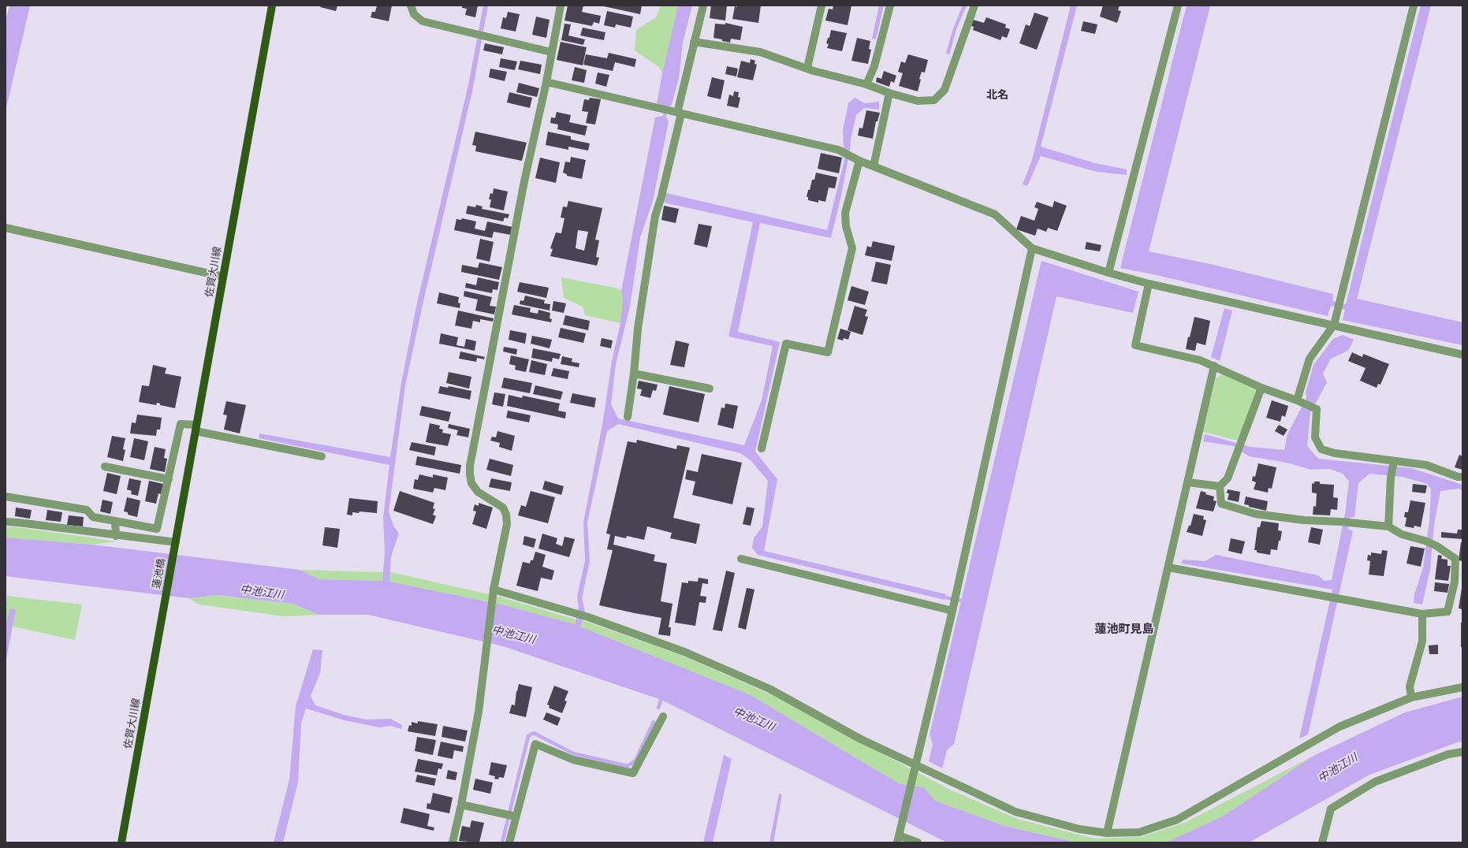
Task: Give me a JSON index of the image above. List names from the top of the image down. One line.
{"streets":{"main road":["佐賀大川線","蓮池橋"]},"crossings":[["佐賀大川線","蓮池橋"]],"districts":["北名","蓮池町見島"],"water":["中池江川"]}
